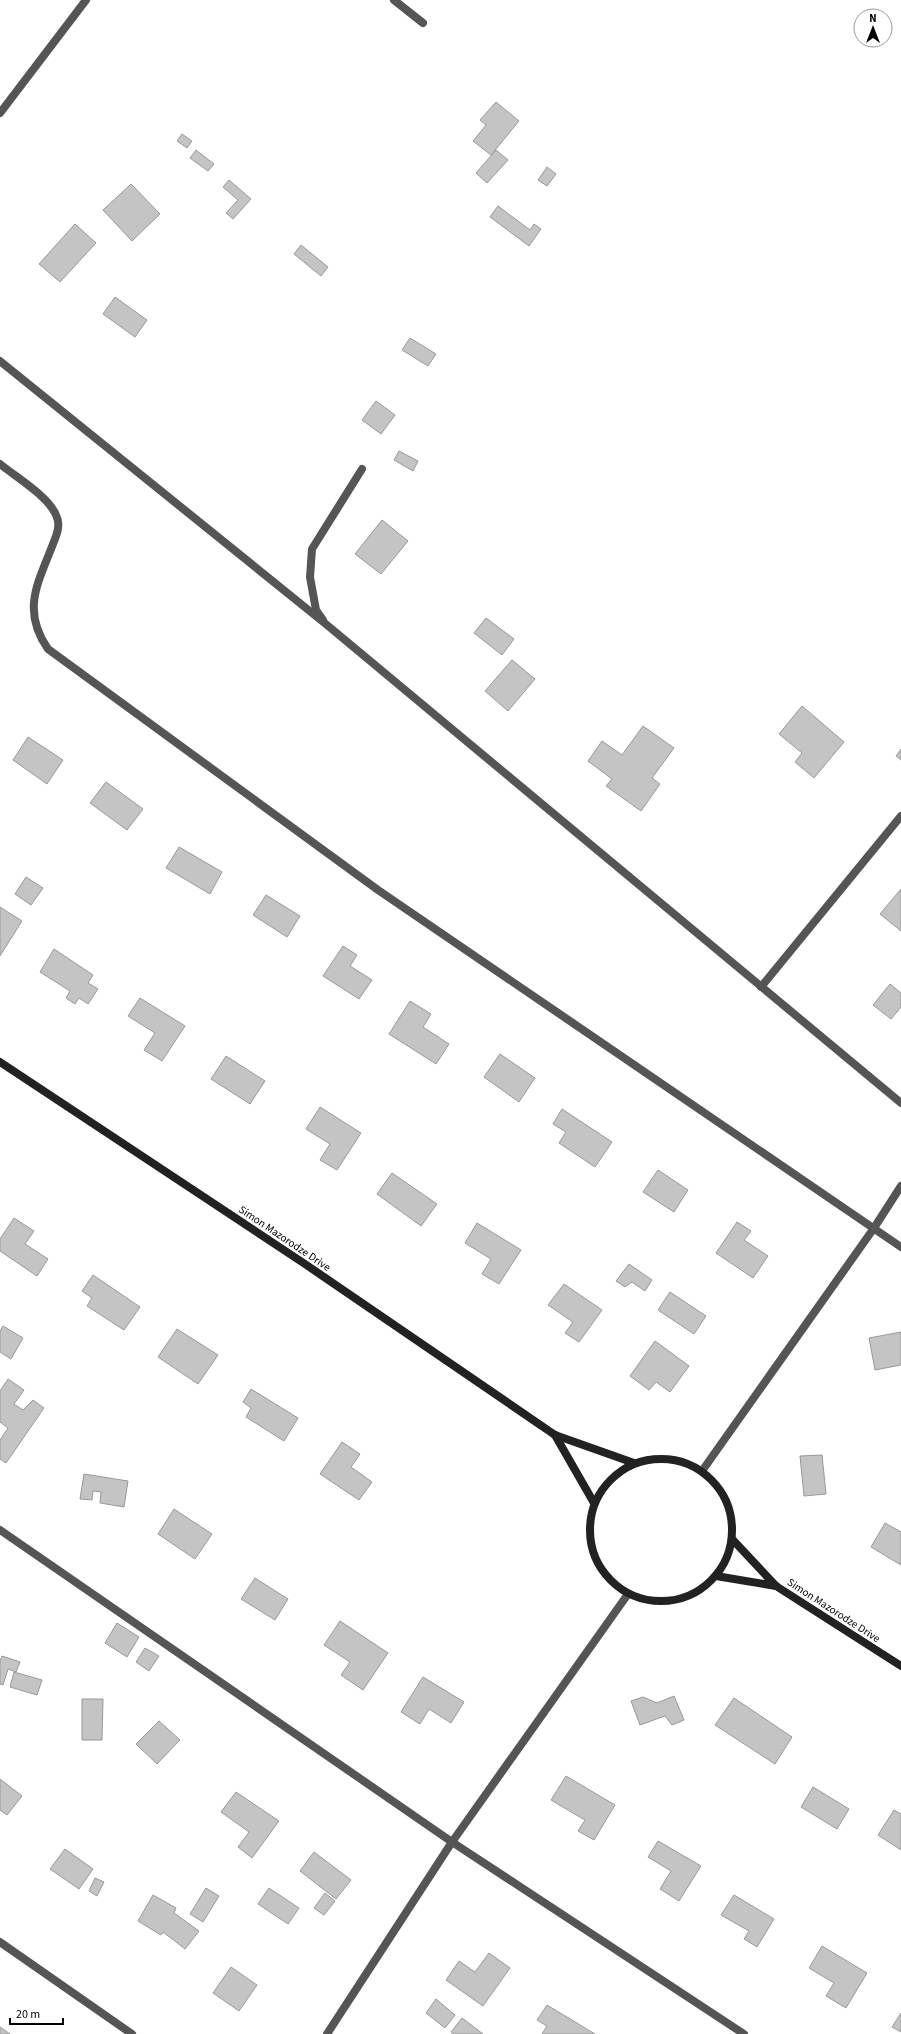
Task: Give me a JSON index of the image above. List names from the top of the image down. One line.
{"streets":{"street":["Simon Mazorodze Drive"]},"scale_bar":"20 m","north":"top"}
